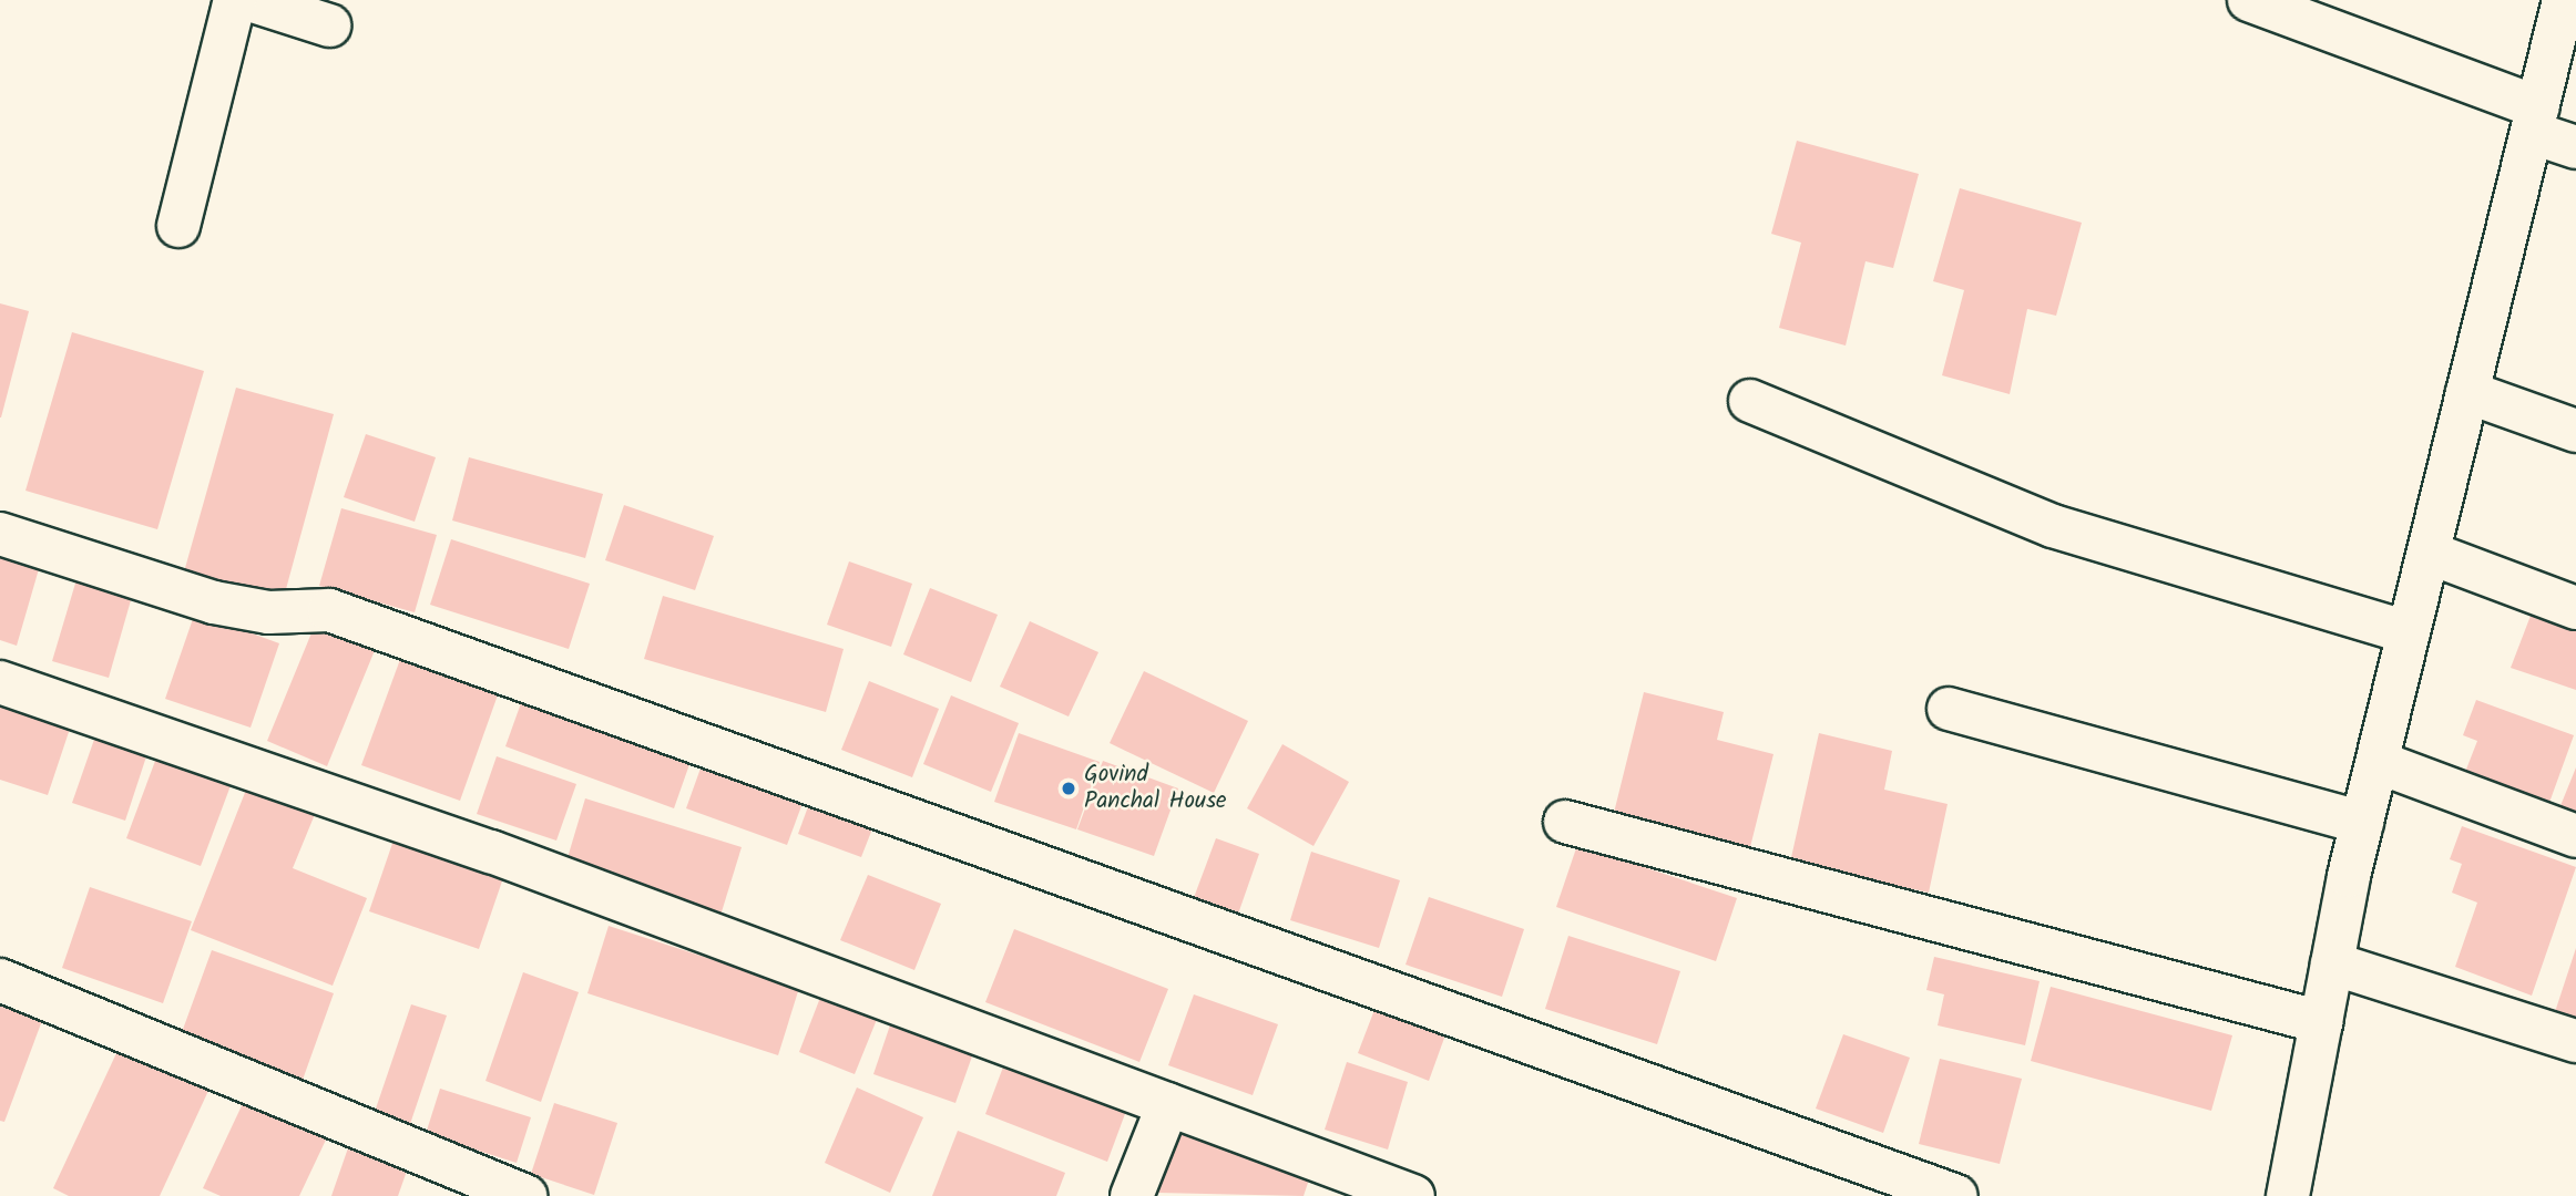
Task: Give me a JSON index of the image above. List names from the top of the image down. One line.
{"places":["Govind Panchal House"]}
